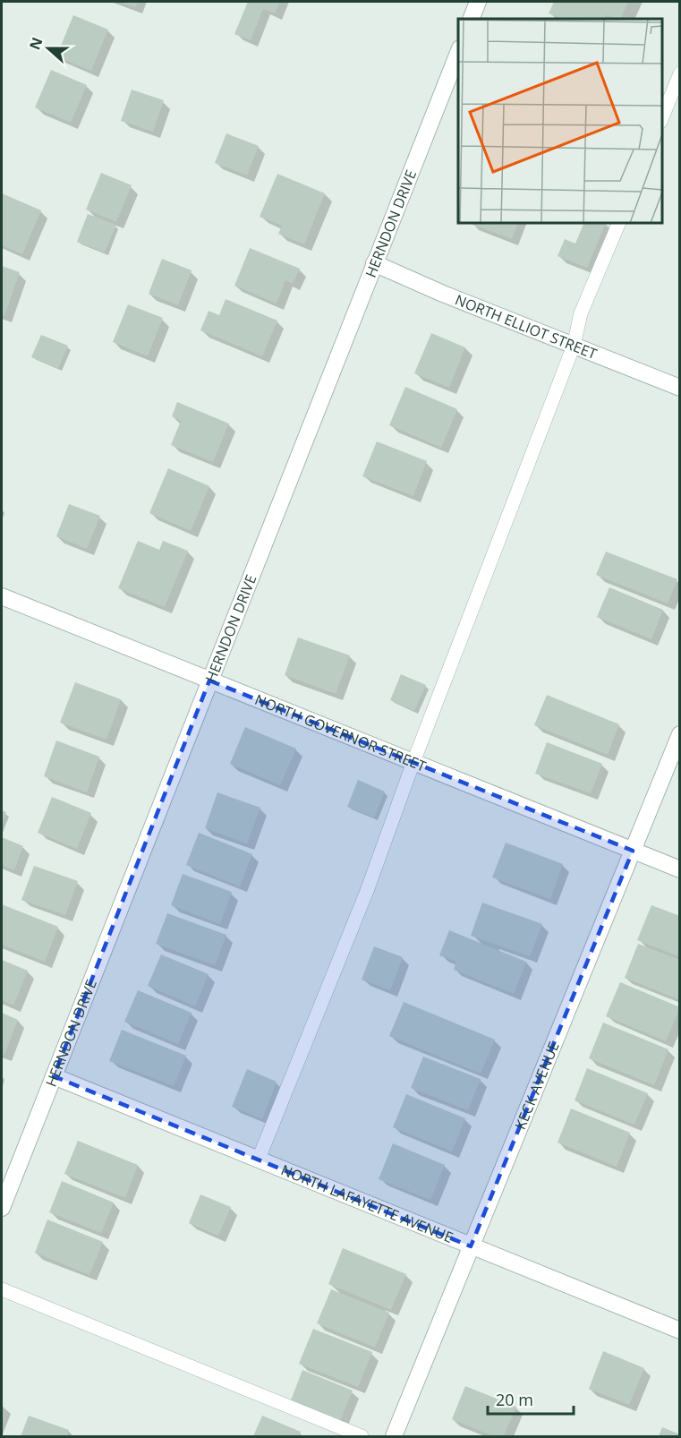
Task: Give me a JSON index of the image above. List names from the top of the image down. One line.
{"streets":{"street":["HERNDON DRIVE","NORTH ELLIOT STREET","NORTH GOVERNOR STREET","KECK AVENUE","NORTH LAFAYETTE AVENUE"]},"crossings":[["HERNDON DRIVE","NORTH ELLIOT STREET"],["HERNDON DRIVE","NORTH GOVERNOR STREET"],["HERNDON DRIVE","NORTH LAFAYETTE AVENUE"],["NORTH GOVERNOR STREET","KECK AVENUE"],["KECK AVENUE","NORTH LAFAYETTE AVENUE"]],"scale_bar":"20 m","north":"left"}
